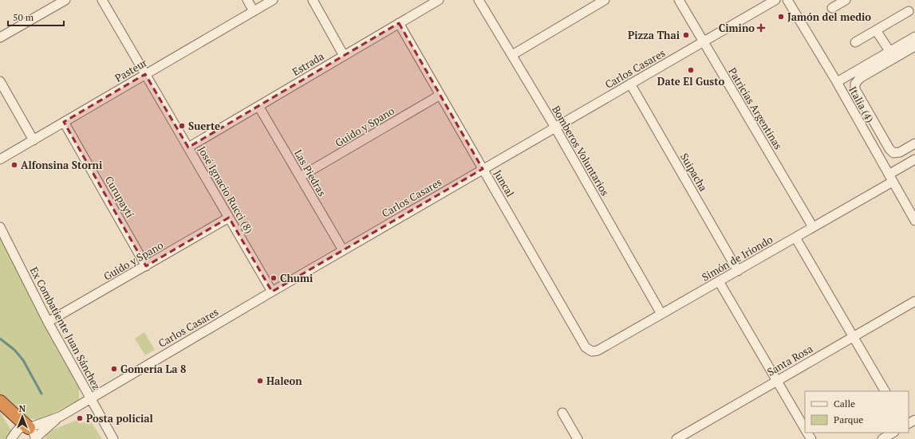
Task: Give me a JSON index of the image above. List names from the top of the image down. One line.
{"streets":{"street":["Estrada","Carlos Casares","Pasteur","Italia (4)","Patricias Argentinas","Guido y Spano","Bomberos Voluntarios","Suipacha","Las Piedras","Juncal","José Ignacio Rucci (8)","Curupaytí","Simón de Iriondo","Ex Combatiente Juan Sánchez","Santa Rosa"]},"crossings":[["Estrada","Las Piedras"],["Estrada","Juncal"],["Estrada","José Ignacio Rucci (8)"],["Carlos Casares","Patricias Argentinas"],["Carlos Casares","Bomberos Voluntarios"],["Carlos Casares","Suipacha"],["Carlos Casares","Las Piedras"],["Carlos Casares","Juncal"],["Carlos Casares","José Ignacio Rucci (8)"],["Carlos Casares","Ex Combatiente Juan Sánchez"],["Pasteur","José Ignacio Rucci (8)"],["Pasteur","Curupaytí"],["Italia (4)","Simón de Iriondo"],["Patricias Argentinas","Simón de Iriondo"],["Guido y Spano","Las Piedras"],["Guido y Spano","Juncal"],["Guido y Spano","José Ignacio Rucci (8)"],["Guido y Spano","Curupaytí"],["Guido y Spano","Ex Combatiente Juan Sánchez"],["Bomberos Voluntarios","Simón de Iriondo"],["Suipacha","Simón de Iriondo"],["Juncal","Simón de Iriondo"]],"places":{"other":["Jamón del medio","Pizza Thai","Date El Gusto","Suerte","Alfonsina Storni","Chumi","Gomería La 8","Haleon","Posta policial"],"health":["Cimino"]},"legend":["Calle","Parque"],"scale_bar":"50 m","north":"top"}
